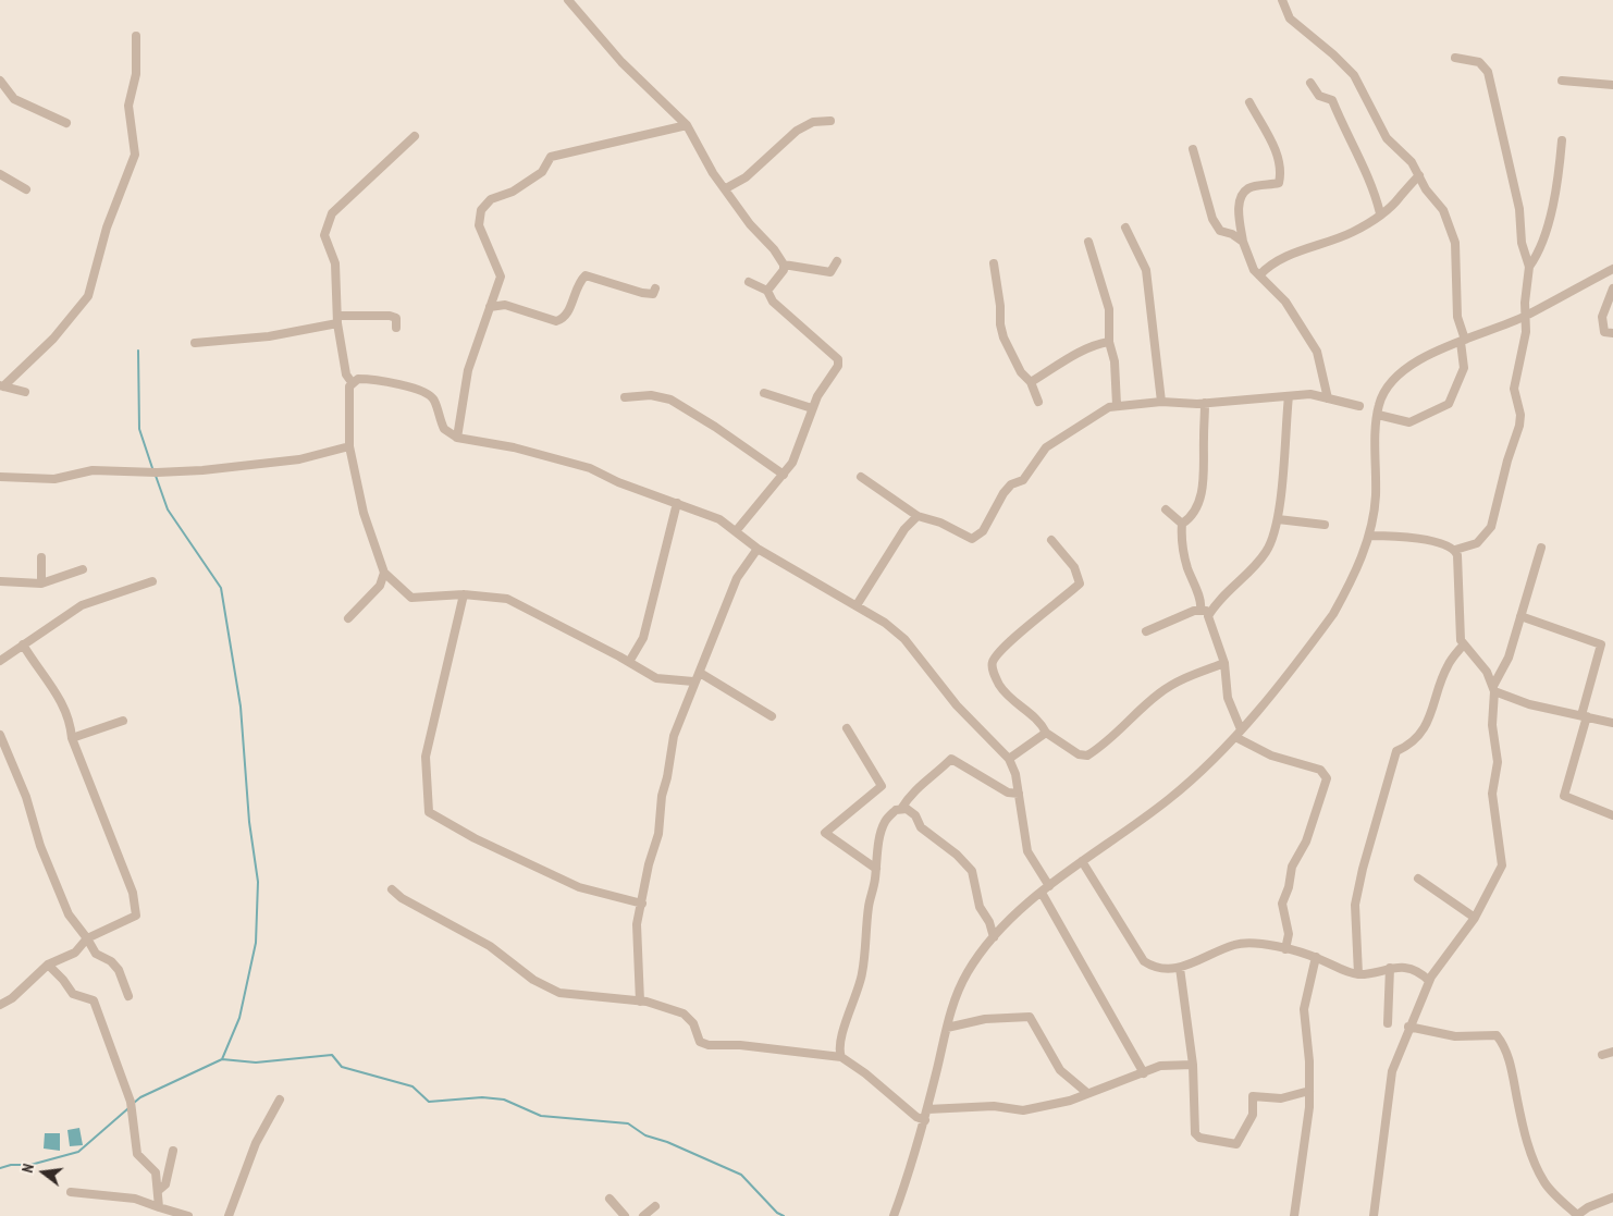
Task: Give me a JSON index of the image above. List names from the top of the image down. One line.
{"north":"left"}
